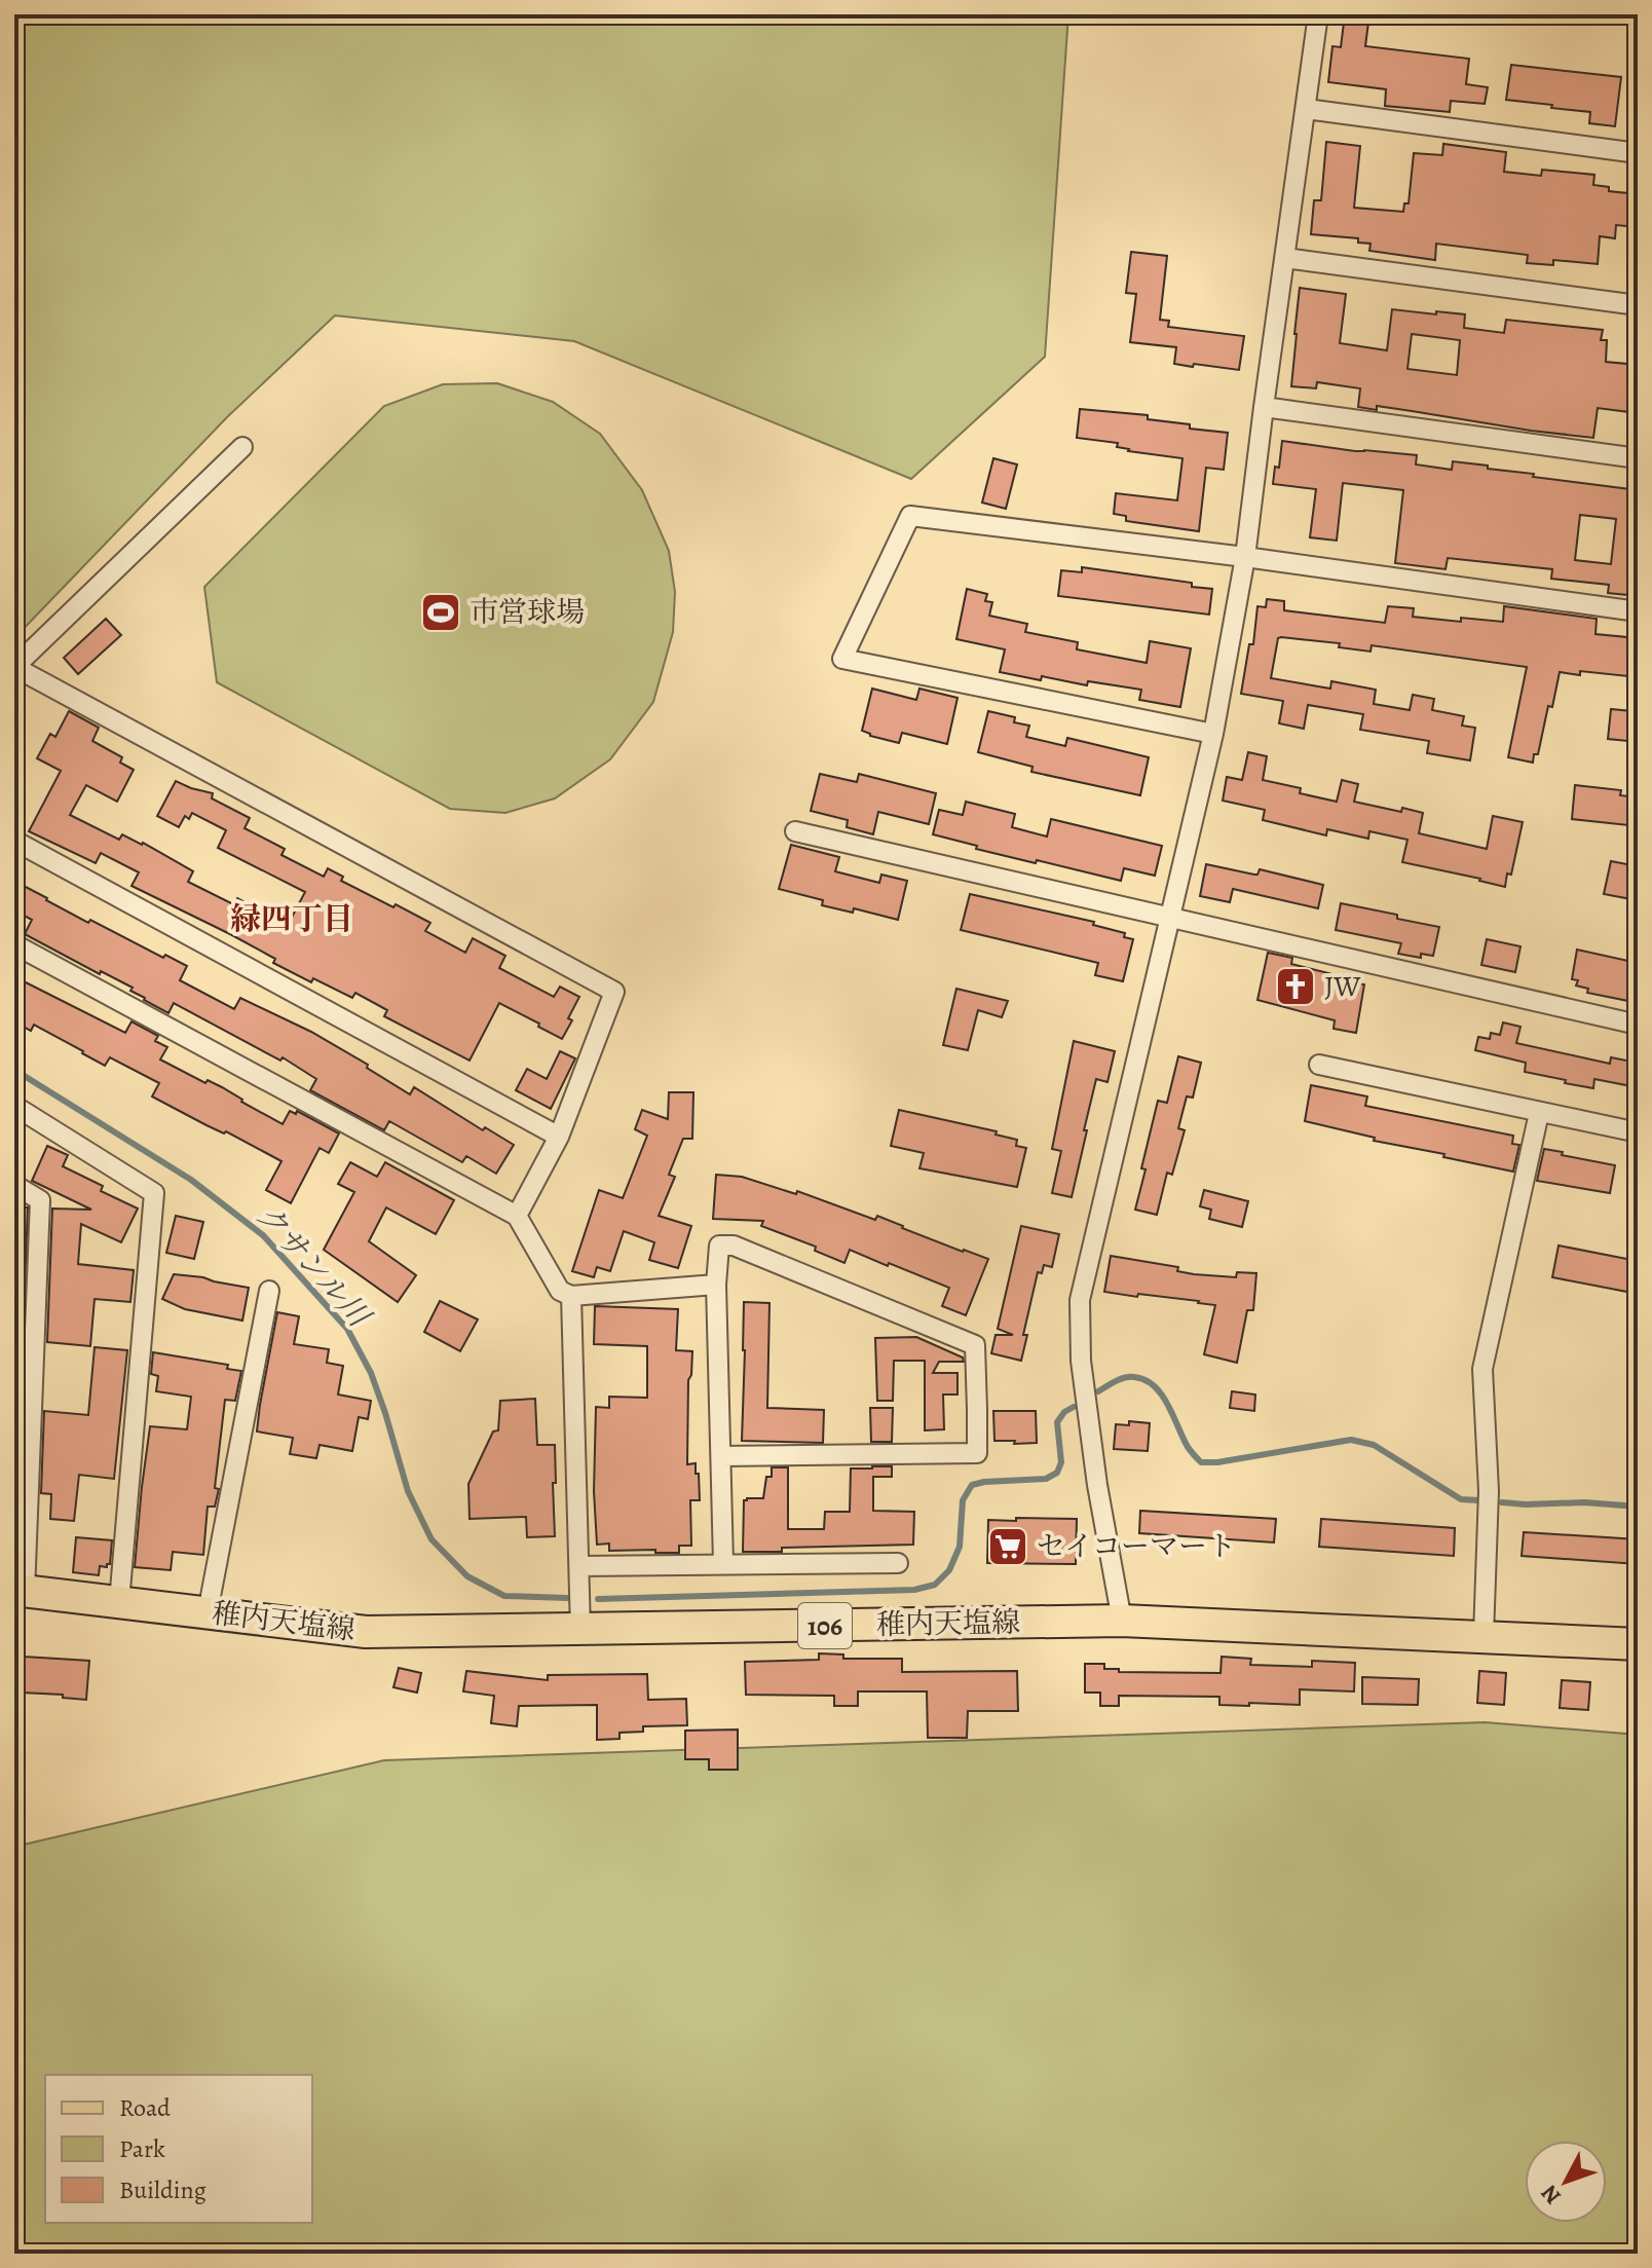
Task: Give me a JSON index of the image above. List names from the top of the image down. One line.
{"streets":{"main road":["稚内天塩線","106"]},"districts":["緑四丁目"],"water":["クサンル川"],"places":{"sports":["市営球場"],"church":["JW"],"supermarket":["セイコーマート"]},"legend":["Road","Park","Building"],"north":"bottom left"}
